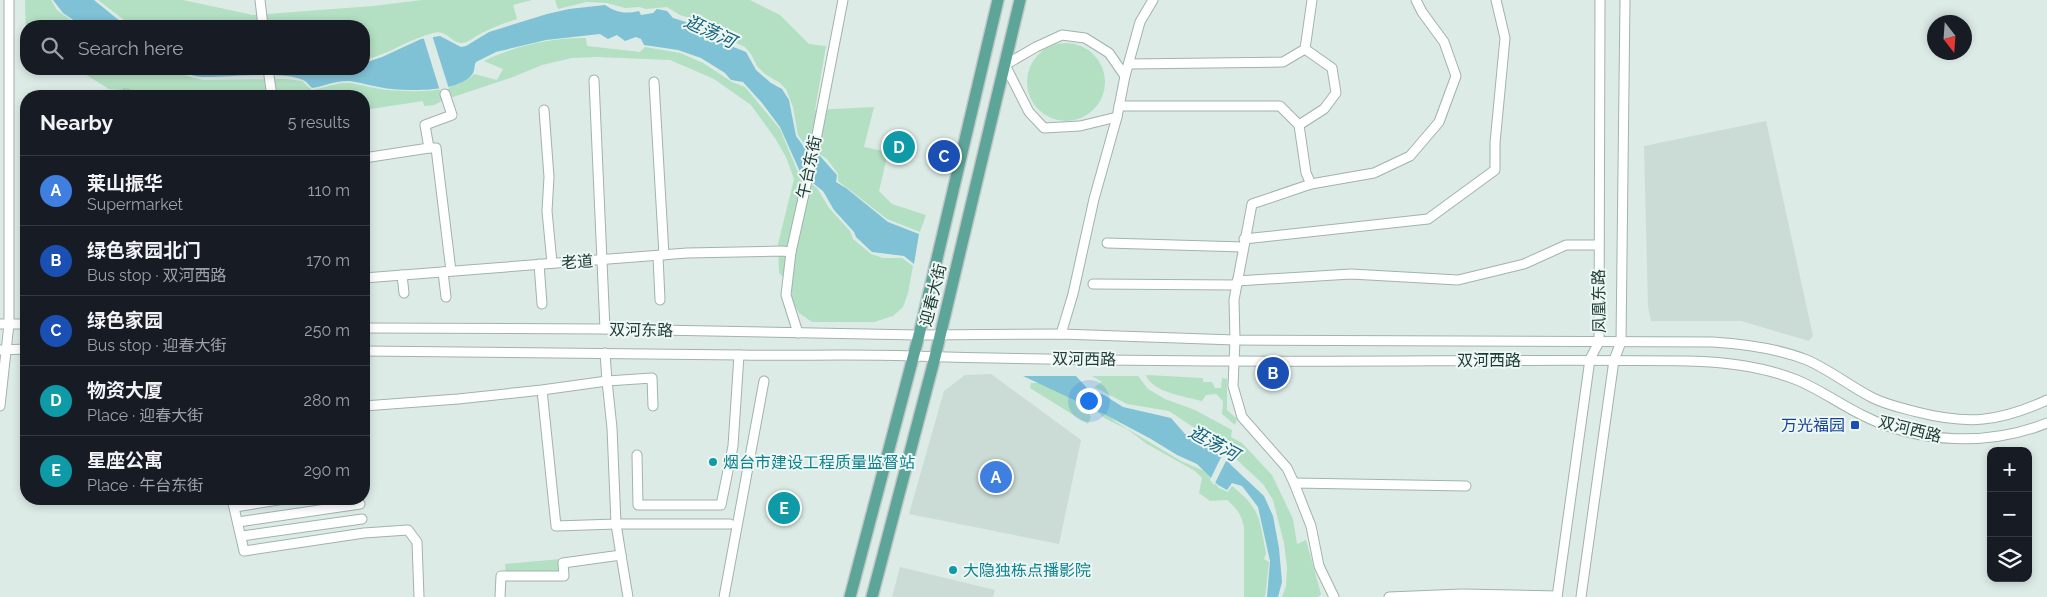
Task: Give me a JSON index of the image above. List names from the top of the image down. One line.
{"streets":{"main road":["迎春大街"],"street":["午台东街","老道","凤凰东路","双河东路","双河西路"]},"crossings":[["午台东街","老道"],["午台东街","双河东路"],["迎春大街","双河东路"],["迎春大街","双河西路"],["凤凰东路","双河西路"],["双河东路","双河西路"]],"water":["逛荡河"],"places":{"transit":["万光福园"],"other":["烟台市建设工程质量监督站","大隐独栋点播影院"]},"north":"bottom","page":{"search":"Search here","heading":["Nearby","5 results"],"pins":["D","C","B","A","E"],"list":[{"mark":"A","name":"莱山振华","note":"Supermarket","value":"110 m"},{"mark":"B","name":"绿色家园北门","note":"Bus stop · 双河西路","value":"170 m"},{"mark":"C","name":"绿色家园","note":"Bus stop · 迎春大街","value":"250 m"},{"mark":"D","name":"物资大厦","note":"Place · 迎春大街","value":"280 m"},{"mark":"E","name":"星座公寓","note":"Place · 午台东街","value":"290 m"}],"map_buttons":["+","−"]}}
